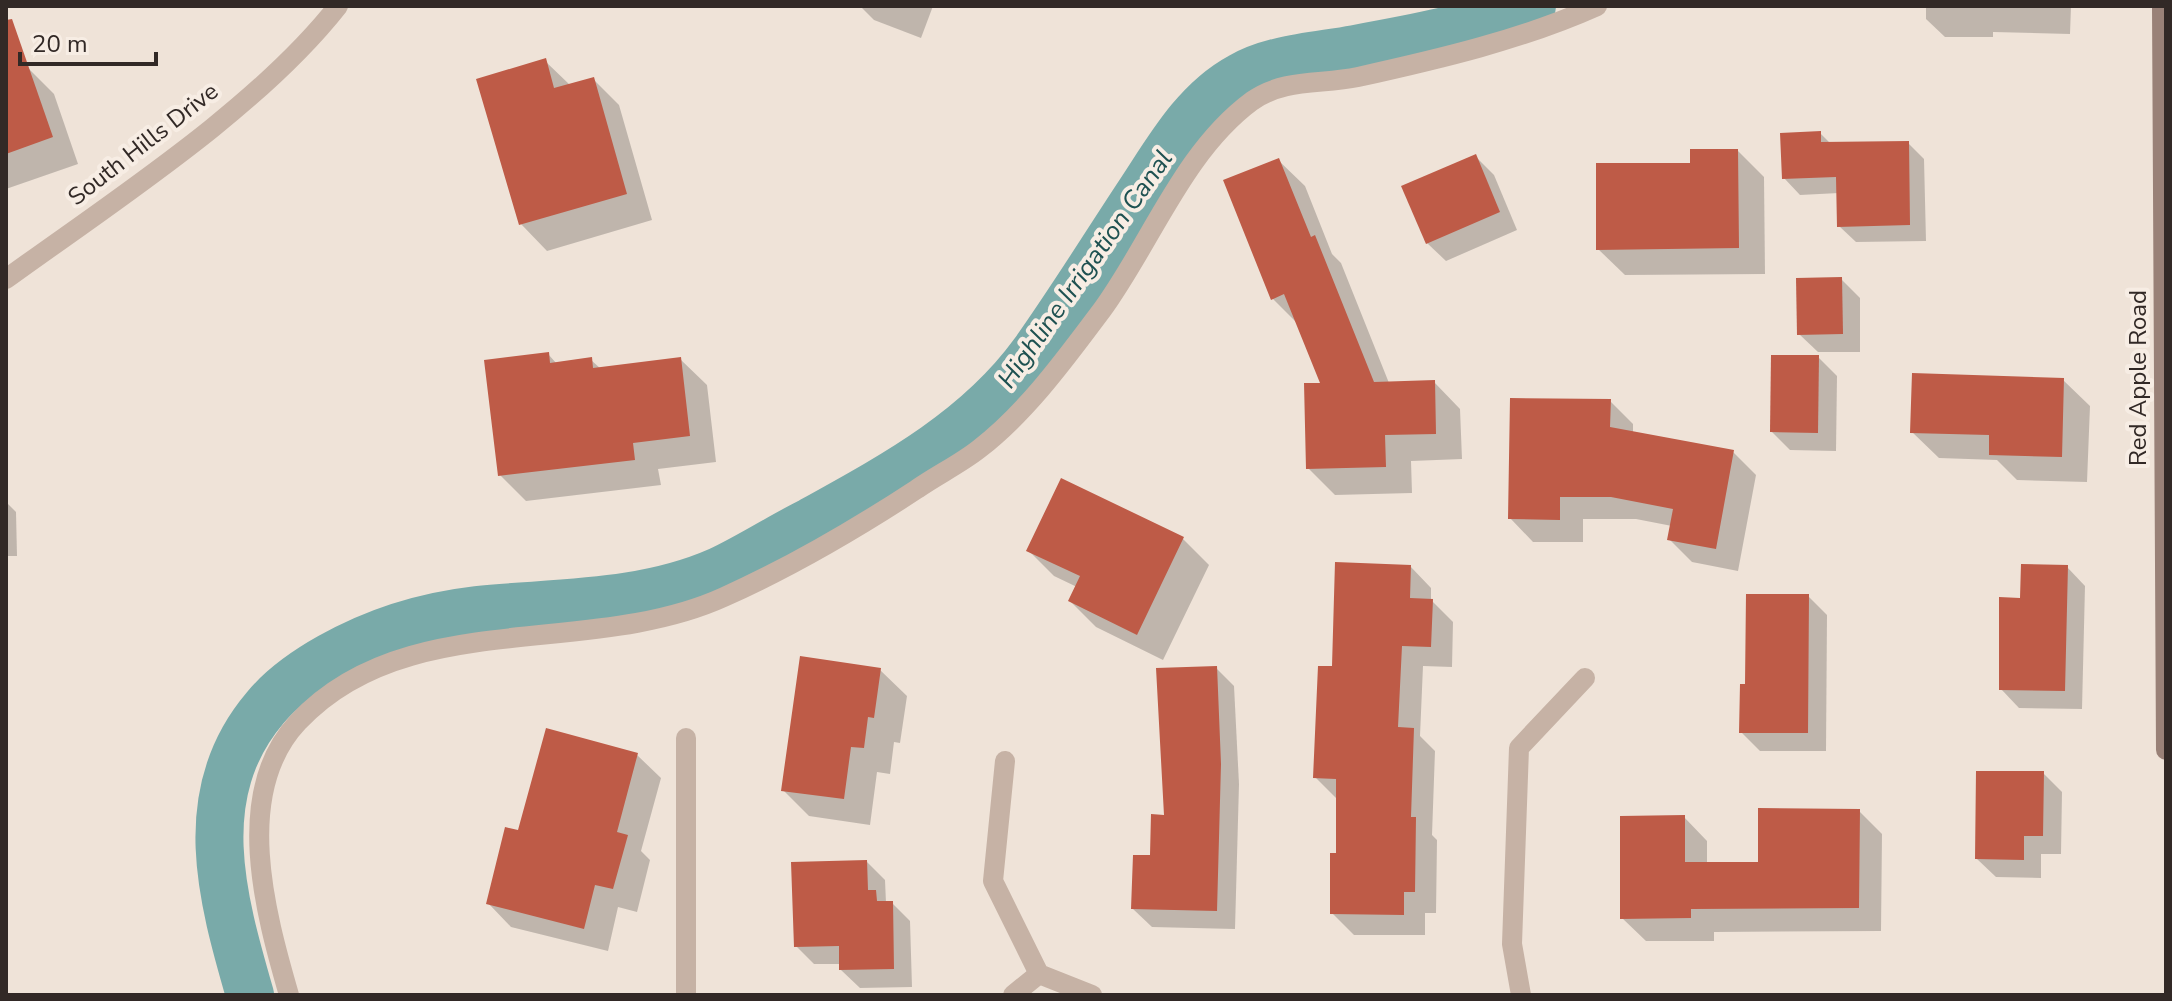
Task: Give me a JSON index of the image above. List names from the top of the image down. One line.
{"streets":{"street":["South Hills Drive","Red Apple Road"]},"water":["Highline Irrigation Canal"],"scale_bar":"20 m"}
